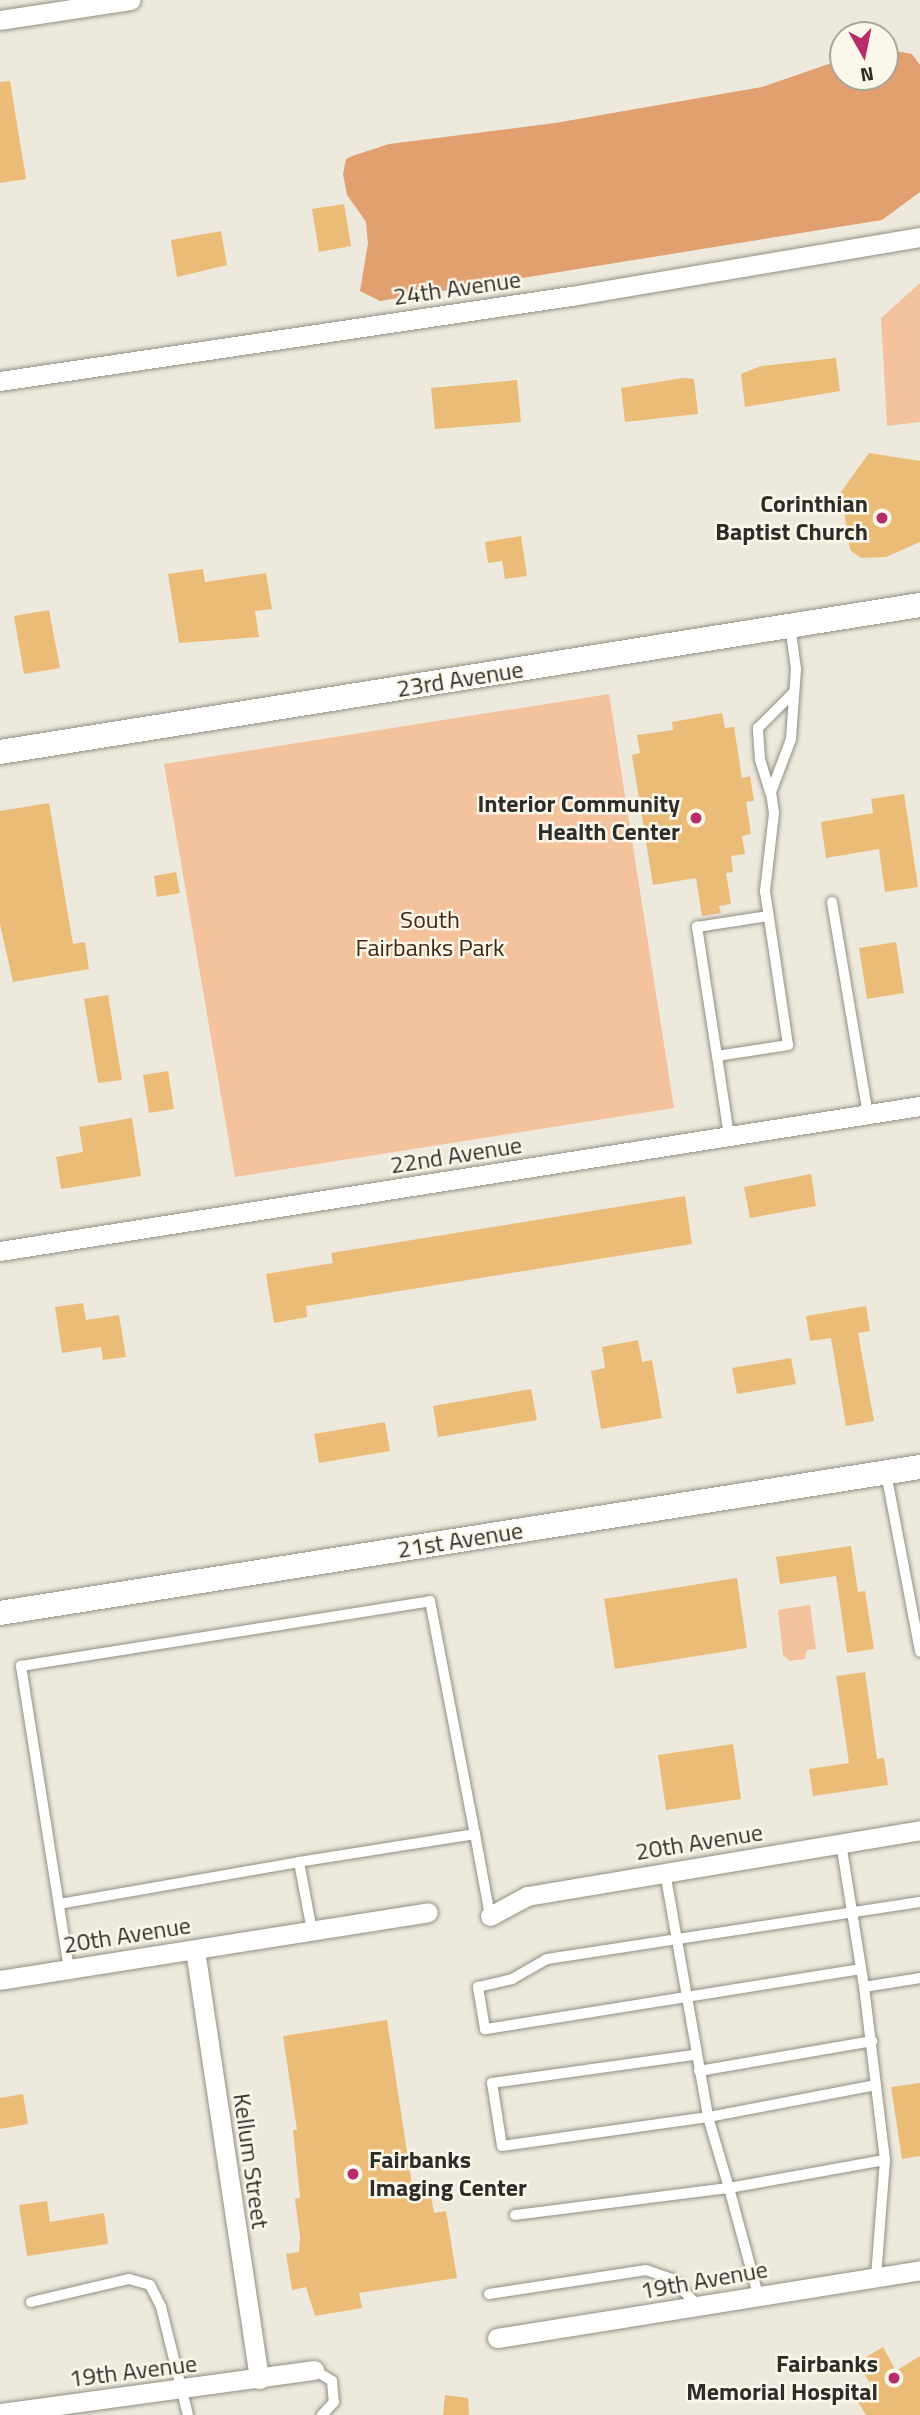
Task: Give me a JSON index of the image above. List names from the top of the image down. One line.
{"streets":{"street":["24th Avenue","23rd Avenue","22nd Avenue","21st Avenue","20th Avenue","Kellum Street","19th Avenue"]},"crossings":[["20th Avenue","Kellum Street"],["Kellum Street","19th Avenue"]],"parks":["South Fairbanks Park"],"places":["Corinthian Baptist Church","Interior Community Health Center","Fairbanks Imaging Center","Fairbanks Memorial Hospital"],"north":"bottom"}
